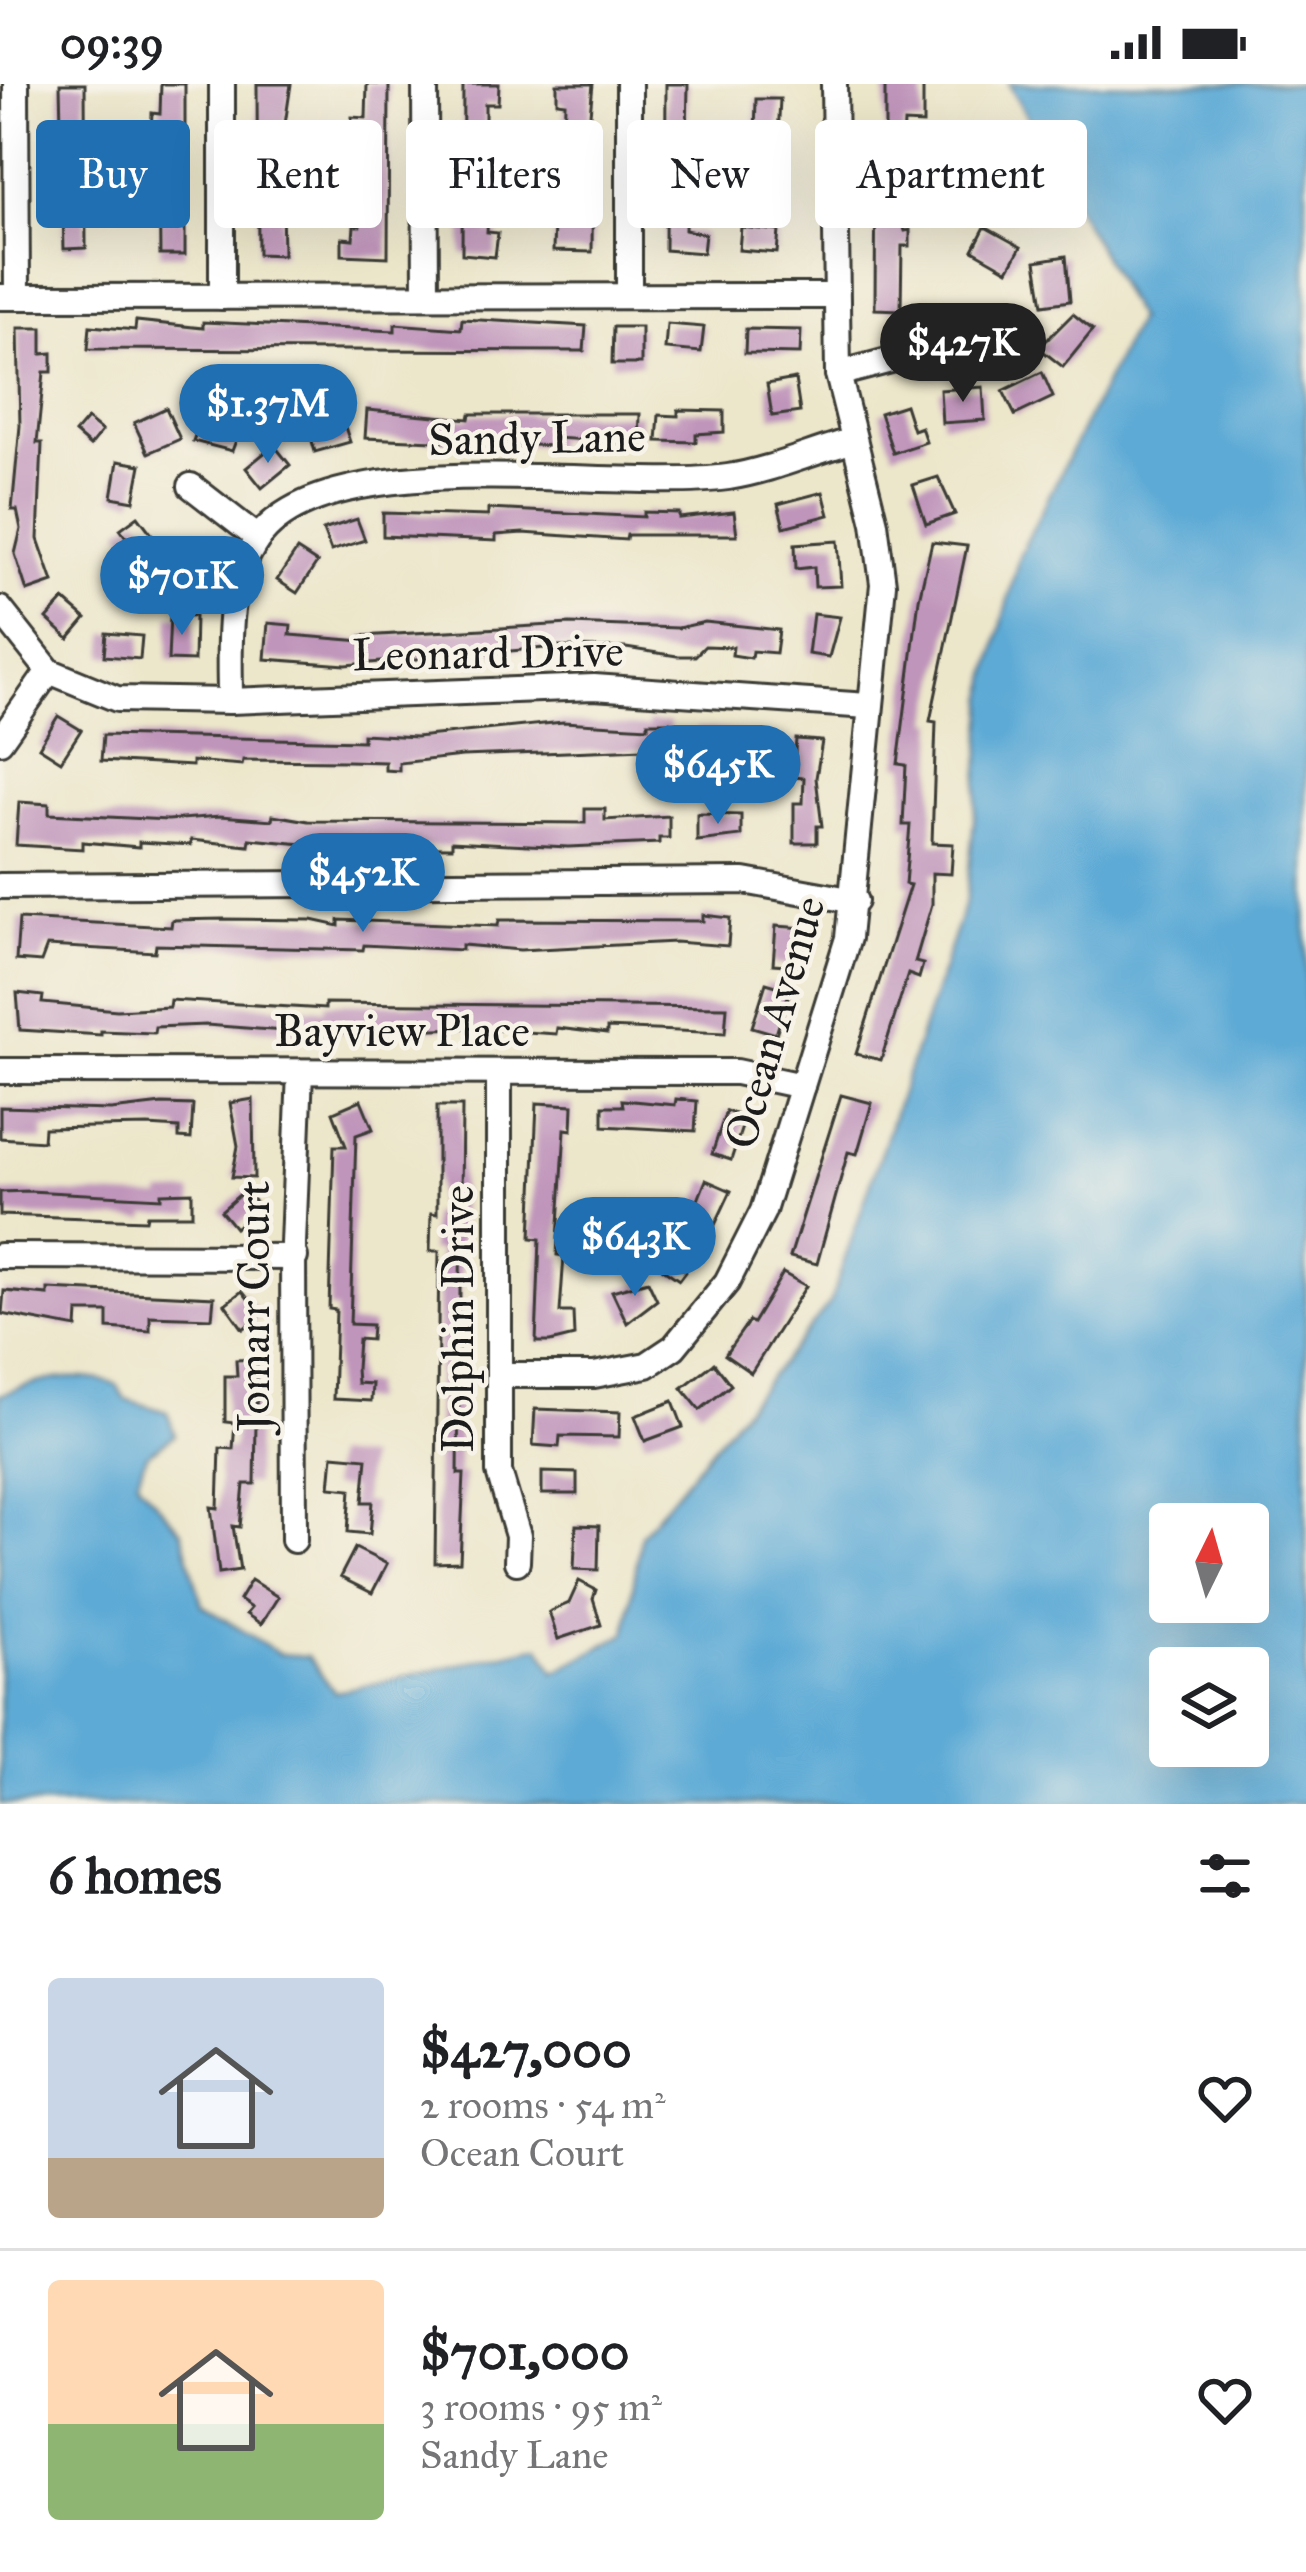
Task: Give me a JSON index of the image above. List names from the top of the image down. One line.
{"streets":{"street":["Sandy Lane","Leonard Drive","Ocean Avenue","Bayview Place","Jomarr Court","Dolphin Drive"]},"crossings":[["Sandy Lane","Leonard Drive"],["Sandy Lane","Ocean Avenue"],["Leonard Drive","Ocean Avenue"],["Ocean Avenue","Bayview Place"],["Ocean Avenue","Dolphin Drive"],["Bayview Place","Jomarr Court"],["Bayview Place","Dolphin Drive"]],"north":"top","page":{"status":"09:39","chip":["Buy","Rent","Filters","New","Apartment"],"price":["$427K","$1.37M","$701K","$645K","$452K","$643K"],"heading":"6 homes","list":[{"name":"$427,000","note":"2 rooms · 54 m² · Ocean Court"},{"name":"$701,000","note":"3 rooms · 95 m² · Sandy Lane"}]}}
